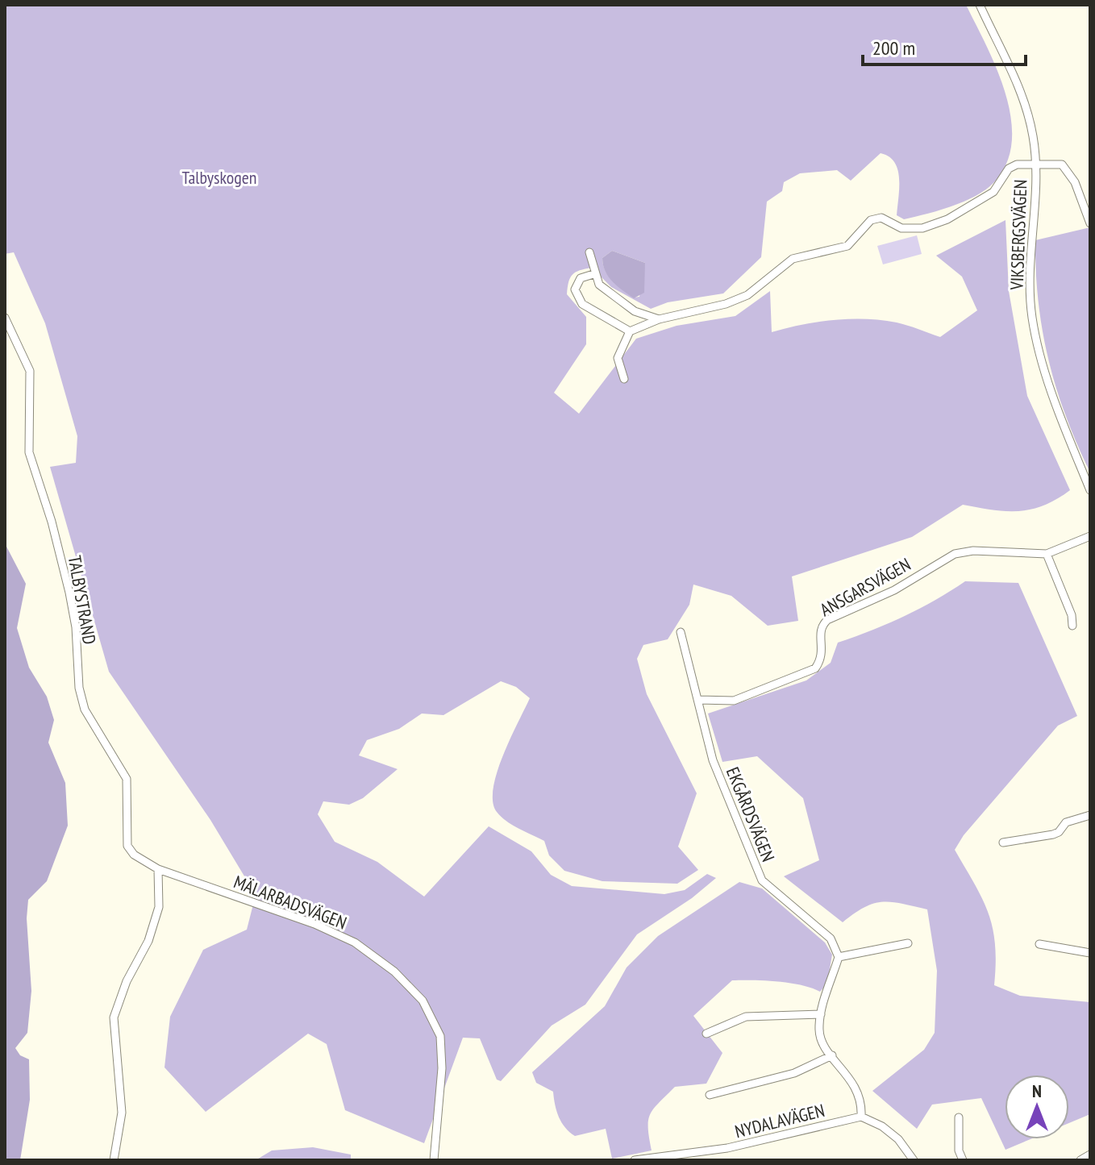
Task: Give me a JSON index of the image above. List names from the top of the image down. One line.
{"streets":{"street":["VIKSBERGSVÄGEN","ANSGARSVÄGEN","TALBYSTRAND","EKGÅRDSVÄGEN","MÄLARBADSVÄGEN","NYDALAVÄGEN"]},"crossings":[["ANSGARSVÄGEN","EKGÅRDSVÄGEN"],["TALBYSTRAND","MÄLARBADSVÄGEN"]],"parks":["Talbyskogen"],"scale_bar":"200 m","north":"top"}
